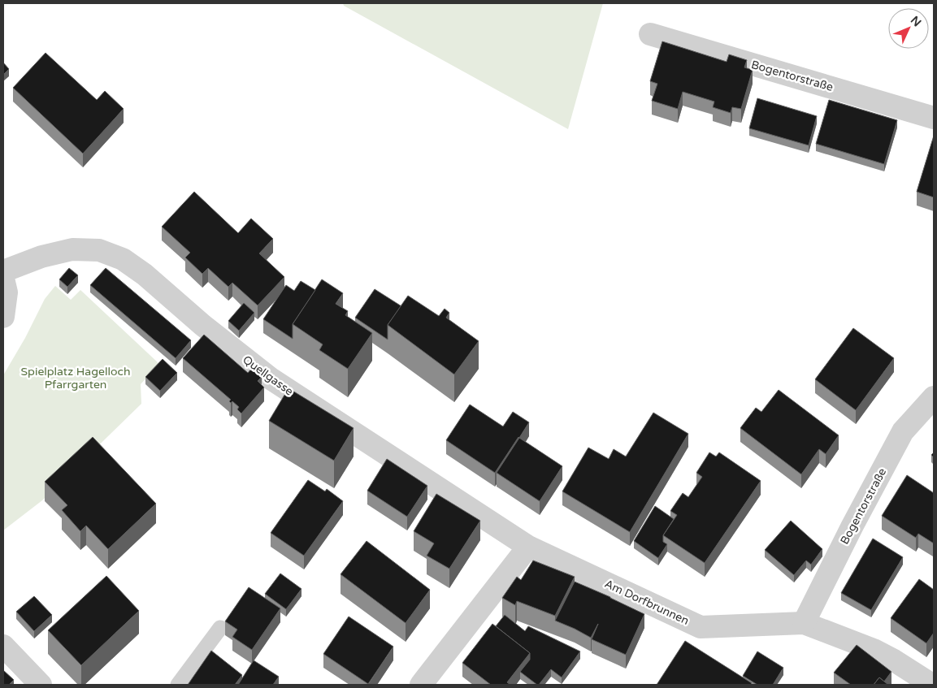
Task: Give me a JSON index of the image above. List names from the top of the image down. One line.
{"streets":{"street":["Bogentorstraße","Quellgasse","Am Dorfbrunnen"]},"crossings":[["Bogentorstraße","Am Dorfbrunnen"],["Quellgasse","Am Dorfbrunnen"]],"parks":["Spielplatz Hagelloch Pfarrgarten"],"north":"top right"}
